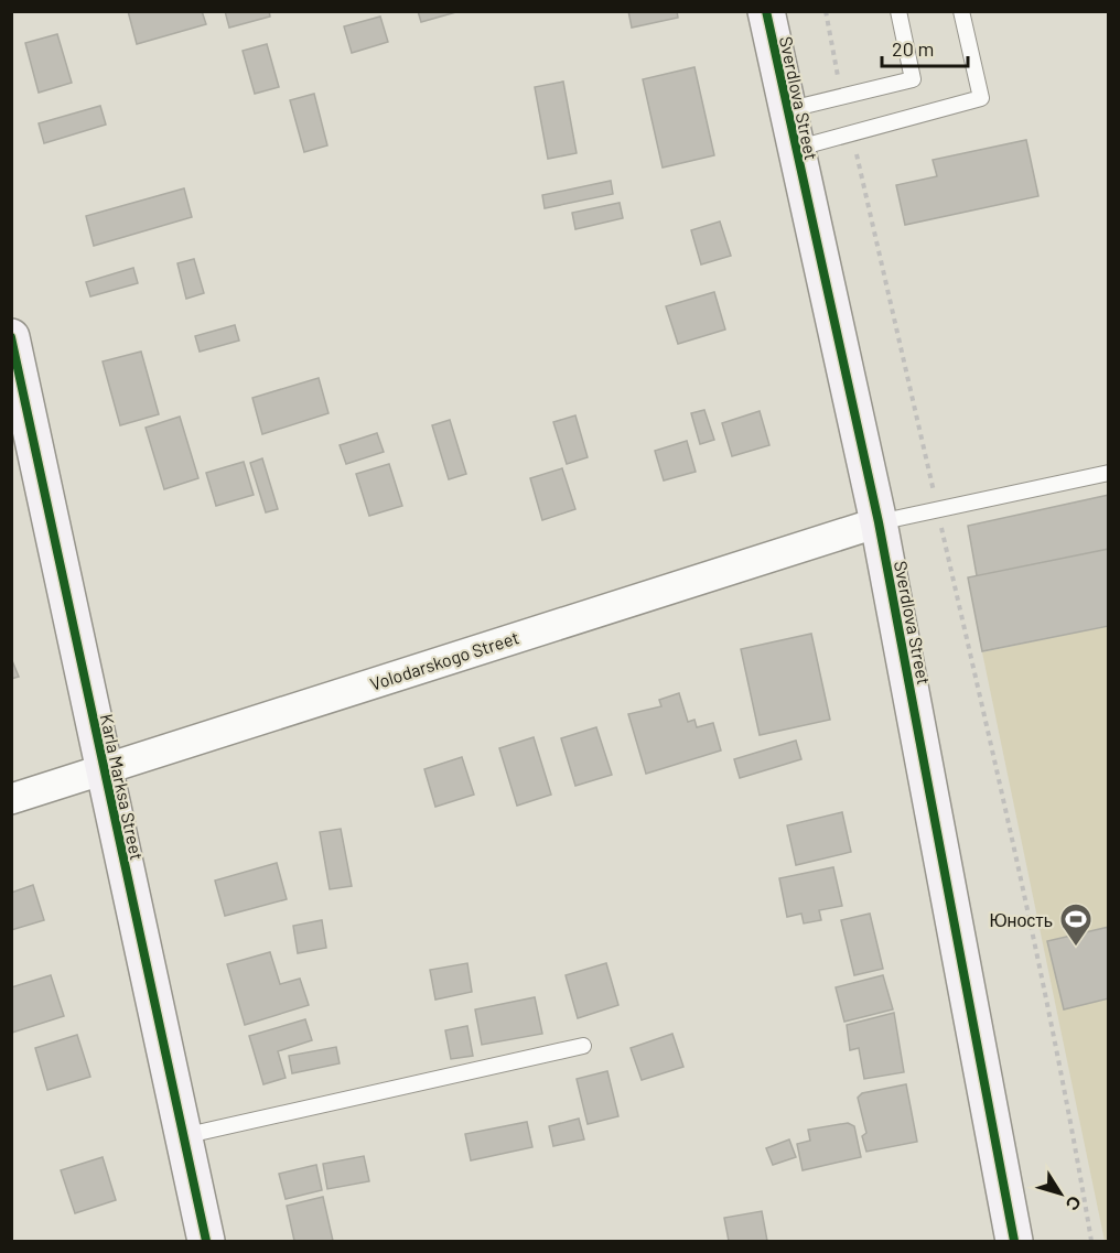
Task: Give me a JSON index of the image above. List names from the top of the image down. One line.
{"streets":{"street":["Sverdlova Street","Volodarskogo Street","Karla Marksa Street"]},"crossings":[["Sverdlova Street","Volodarskogo Street"],["Volodarskogo Street","Karla Marksa Street"]],"places":{"sports":["Юность"]},"scale_bar":"20 m","north":"bottom right"}
